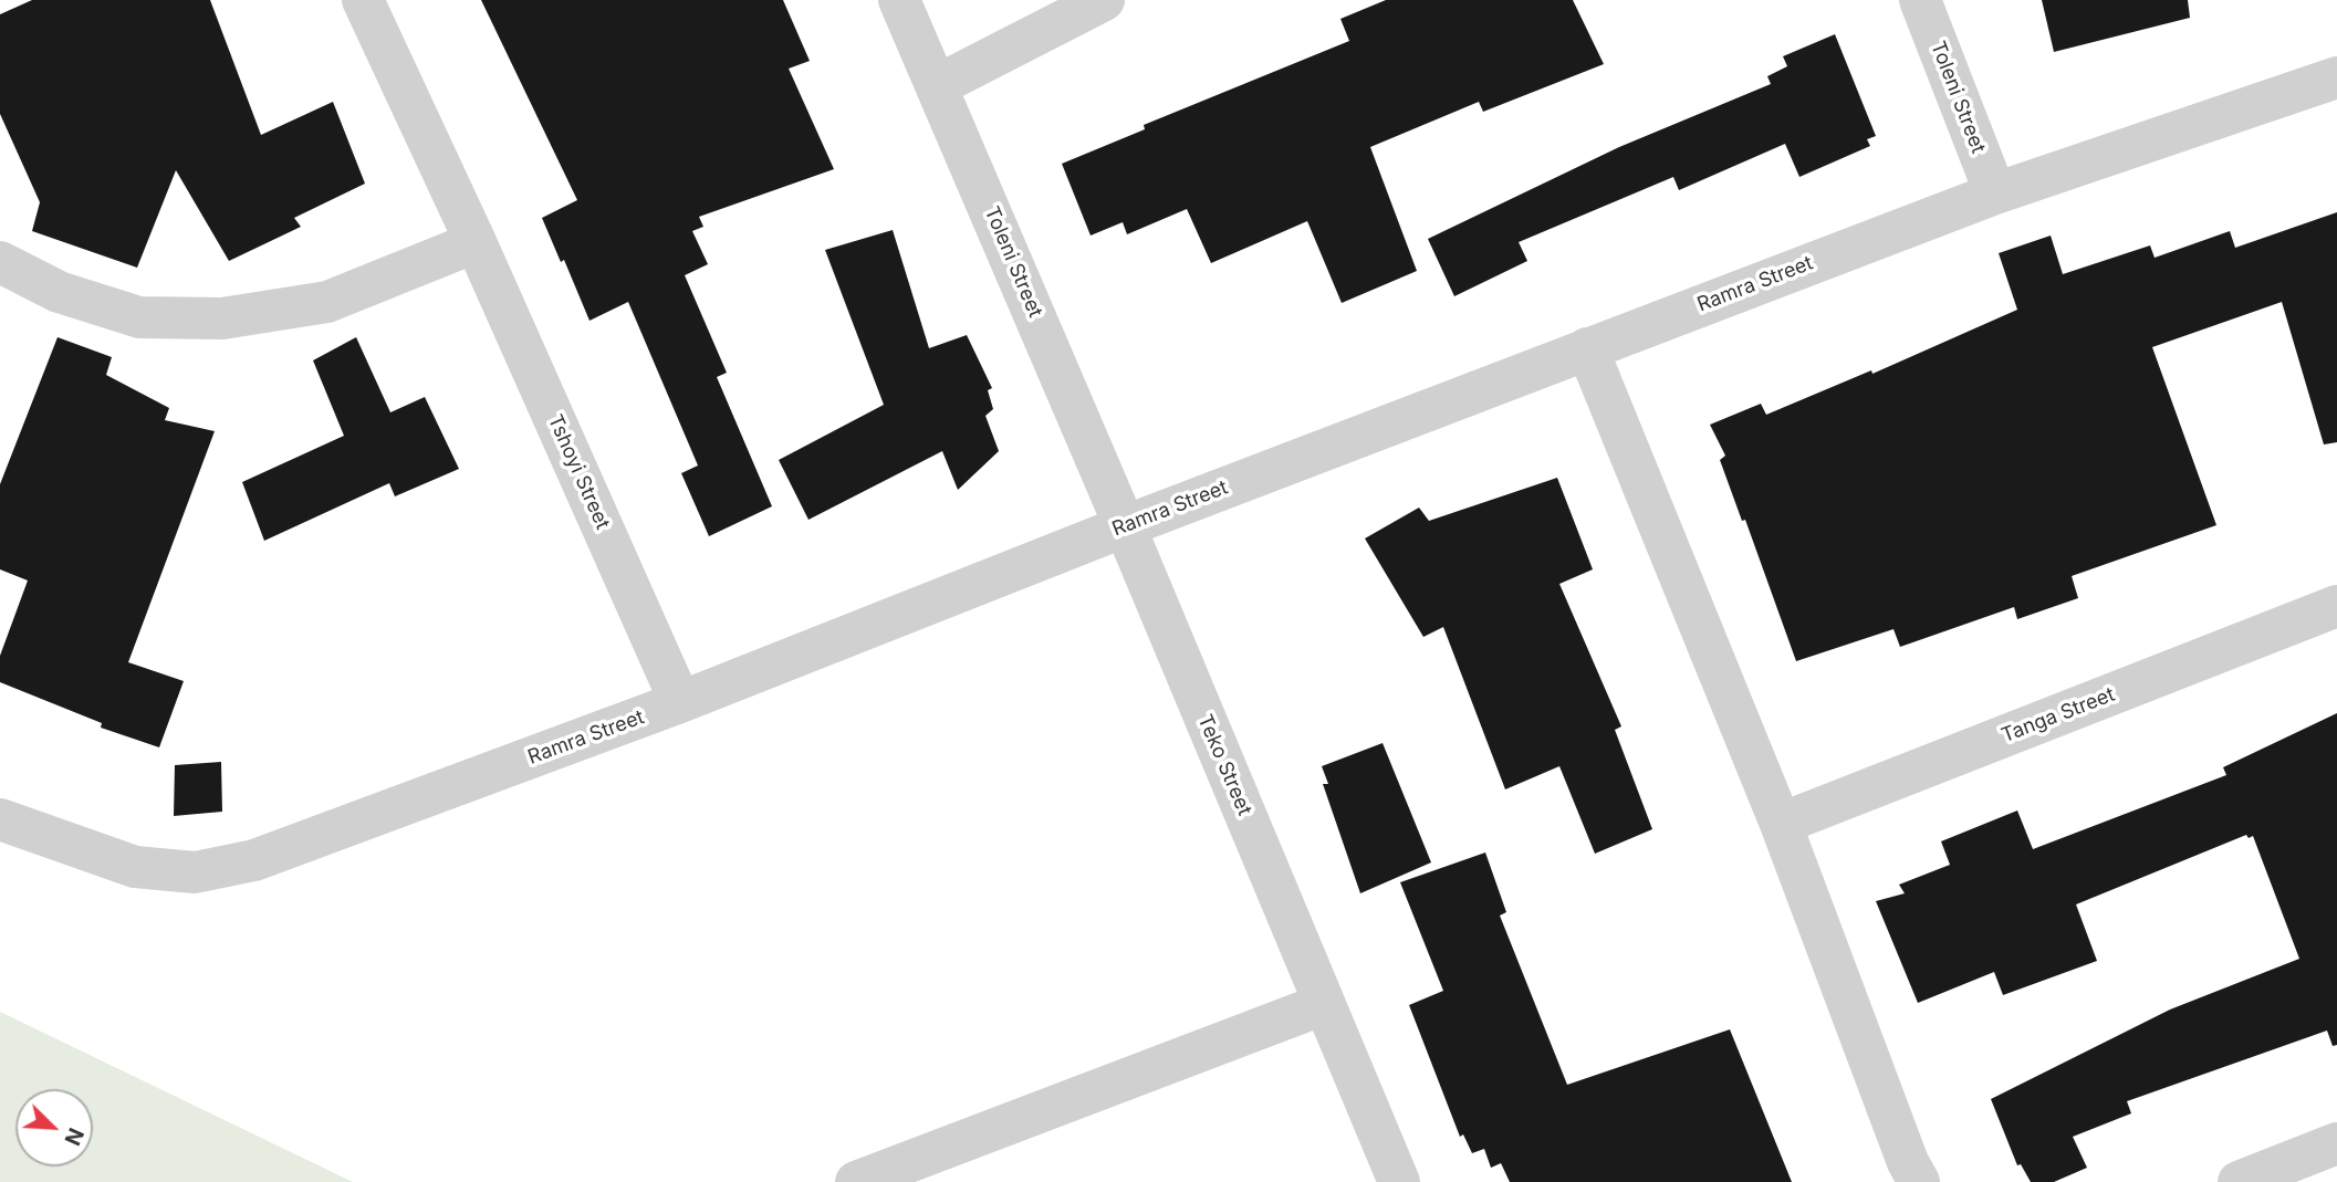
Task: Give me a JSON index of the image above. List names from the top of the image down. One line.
{"streets":{"street":["Toleni Street","Ramra Street","Tshoyi Street","Tanga Street","Teko Street"]},"crossings":[["Toleni Street","Ramra Street"],["Toleni Street","Teko Street"],["Ramra Street","Tshoyi Street"],["Ramra Street","Teko Street"]],"north":"bottom right"}
